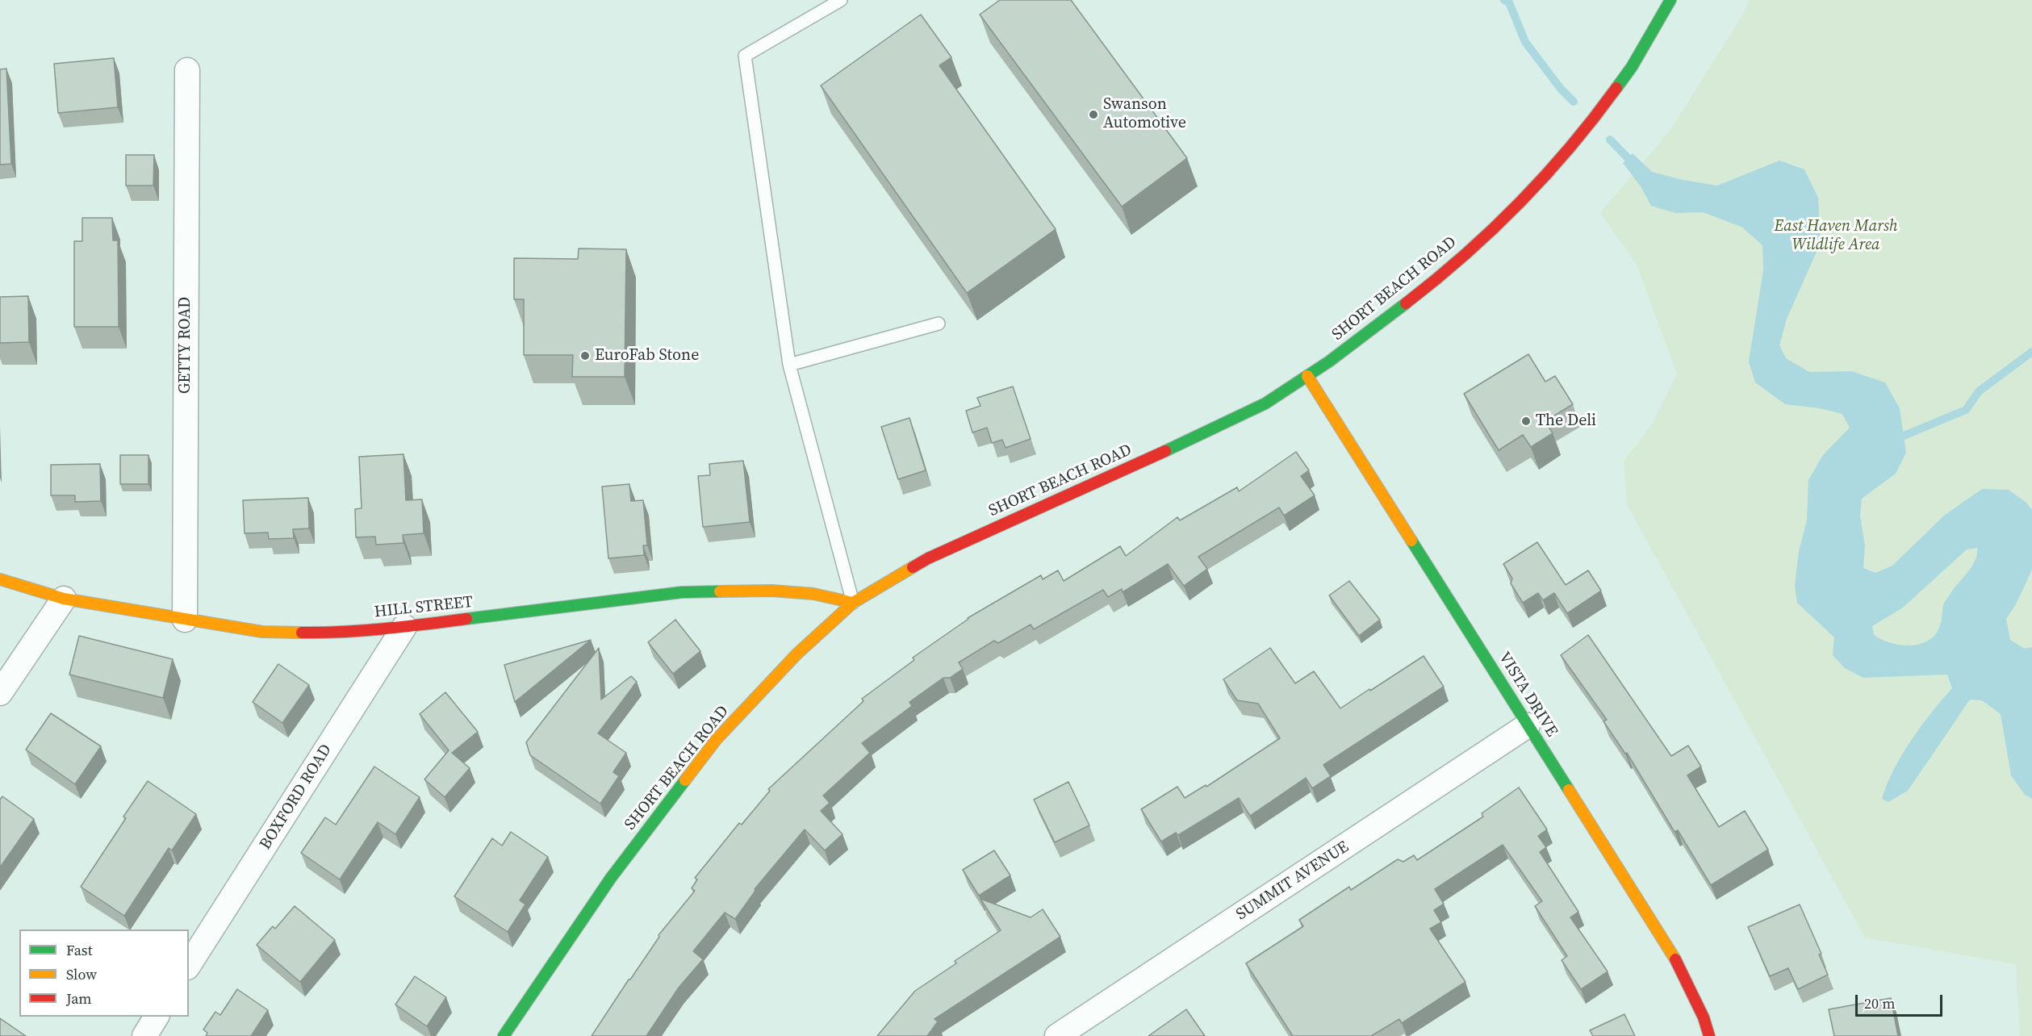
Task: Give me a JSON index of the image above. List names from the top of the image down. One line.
{"streets":{"street":["SHORT BEACH ROAD","GETTY ROAD","HILL STREET","VISTA DRIVE","BOXFORD ROAD","SUMMIT AVENUE"]},"crossings":[["SHORT BEACH ROAD","HILL STREET"],["SHORT BEACH ROAD","VISTA DRIVE"],["GETTY ROAD","HILL STREET"],["HILL STREET","BOXFORD ROAD"],["VISTA DRIVE","SUMMIT AVENUE"]],"parks":["East Haven Marsh Wildlife Area"],"places":["Swanson Automotive","EuroFab Stone","The Deli"],"legend":["Fast","Slow","Jam"],"scale_bar":"20 m"}
